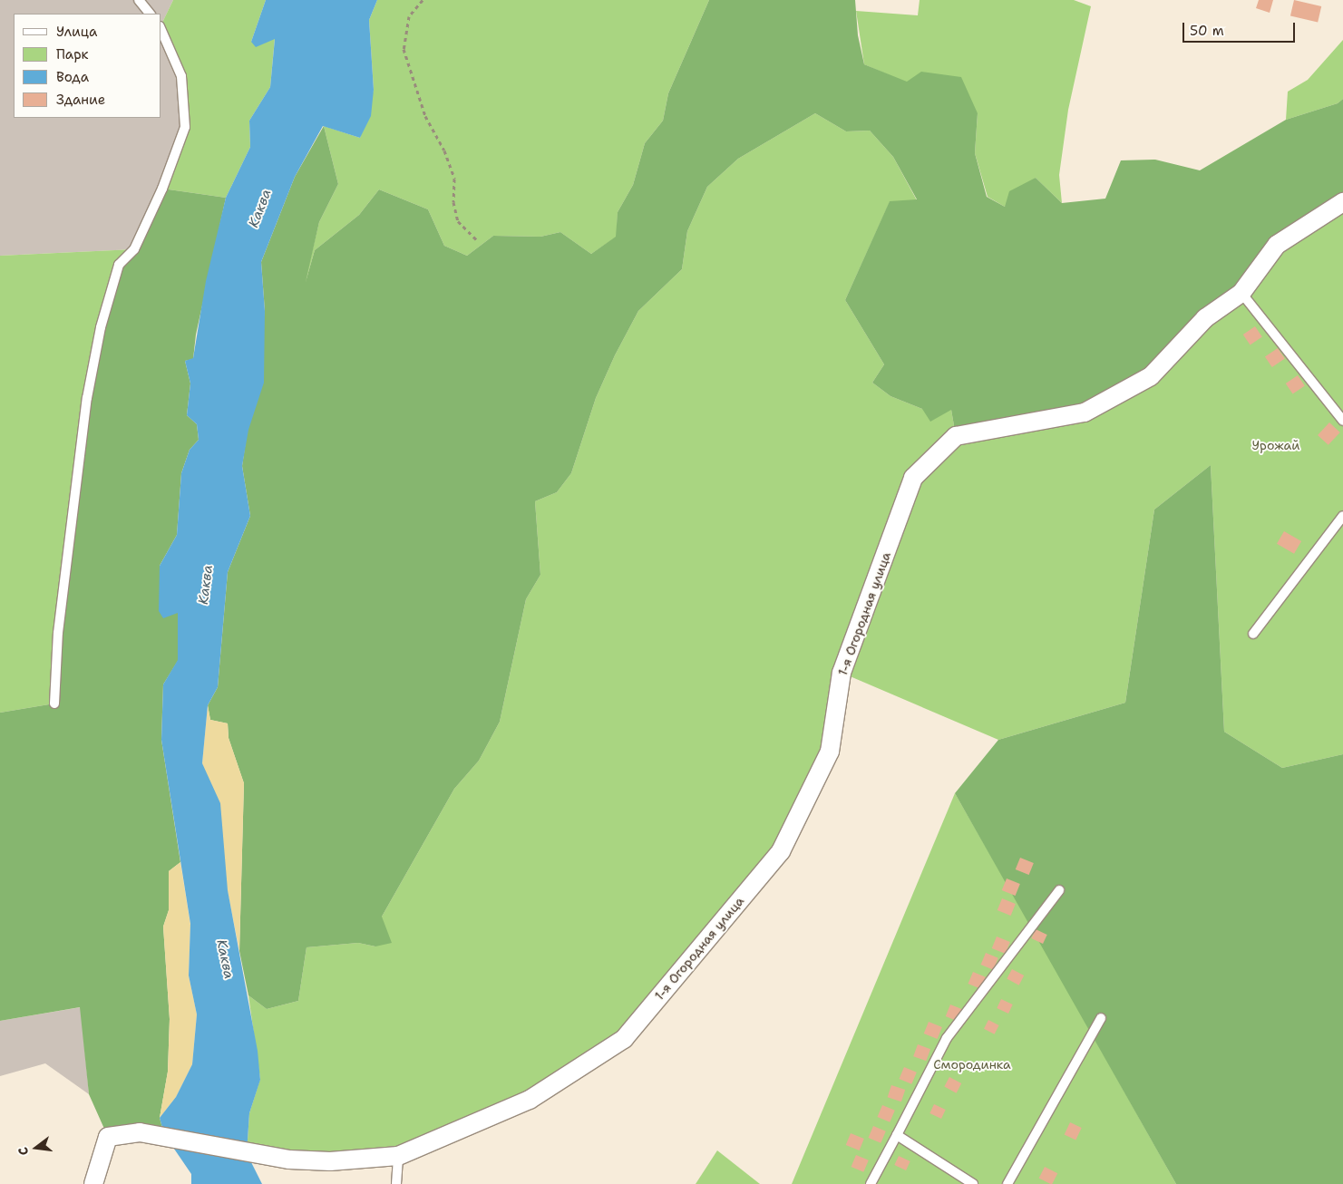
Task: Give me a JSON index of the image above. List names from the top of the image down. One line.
{"streets":{"street":["1-я Огородная улица"]},"water":["Каква"],"parks":["Урожай","Смородинка"],"legend":["Улица","Парк","Вода","Здание"],"scale_bar":"50 m","north":"left"}
